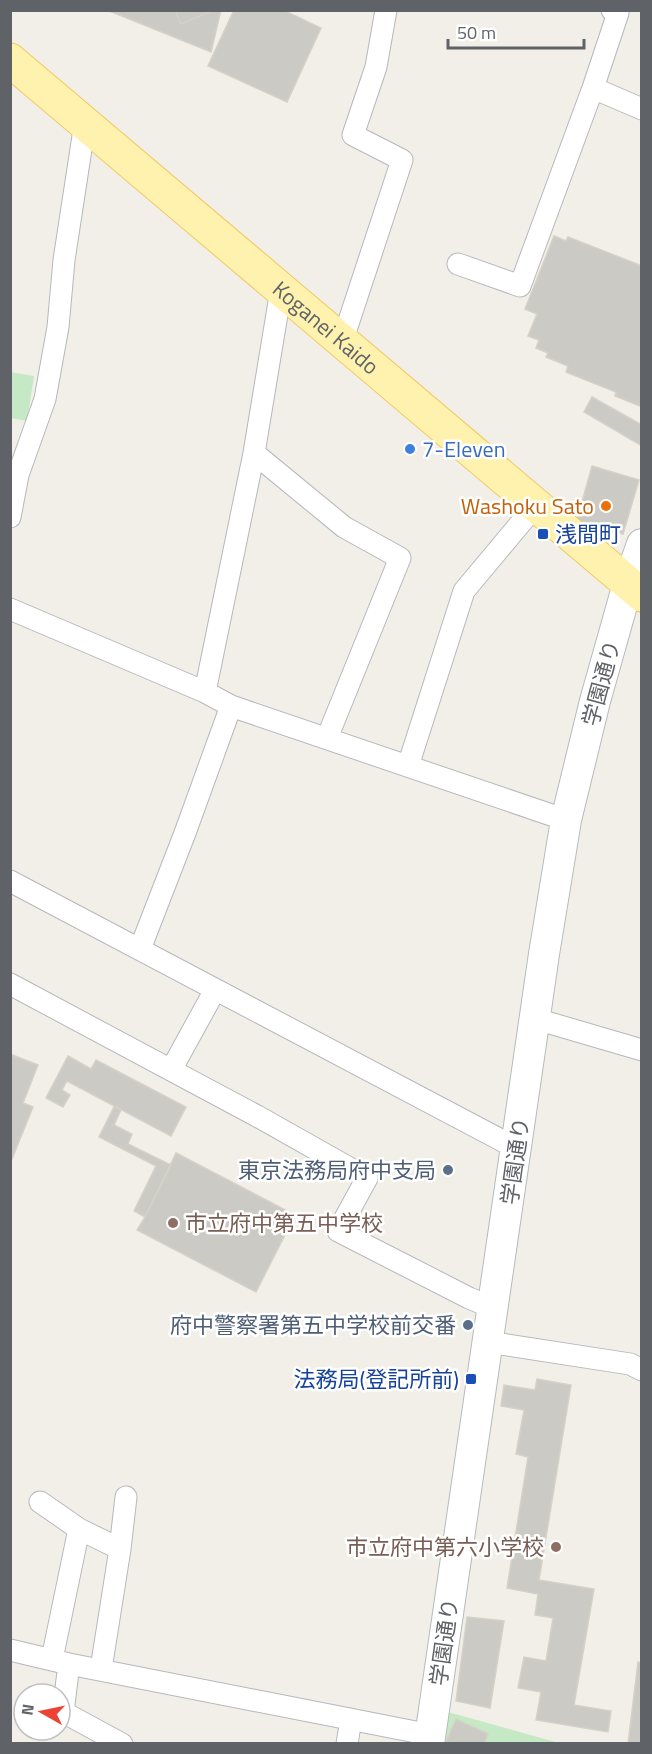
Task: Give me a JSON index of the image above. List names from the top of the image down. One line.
{"streets":{"main road":["Koganei Kaido"],"street":["学園通り"]},"crossings":[["Koganei Kaido","学園通り"]],"places":{"other":["7-Eleven","Washoku Sato","東京法務局府中支局","市立府中第五中学校","府中警察署第五中学校前交番","市立府中第六小学校"],"transit":["浅間町","法務局(登記所前)"]},"scale_bar":"50 m","north":"left"}
